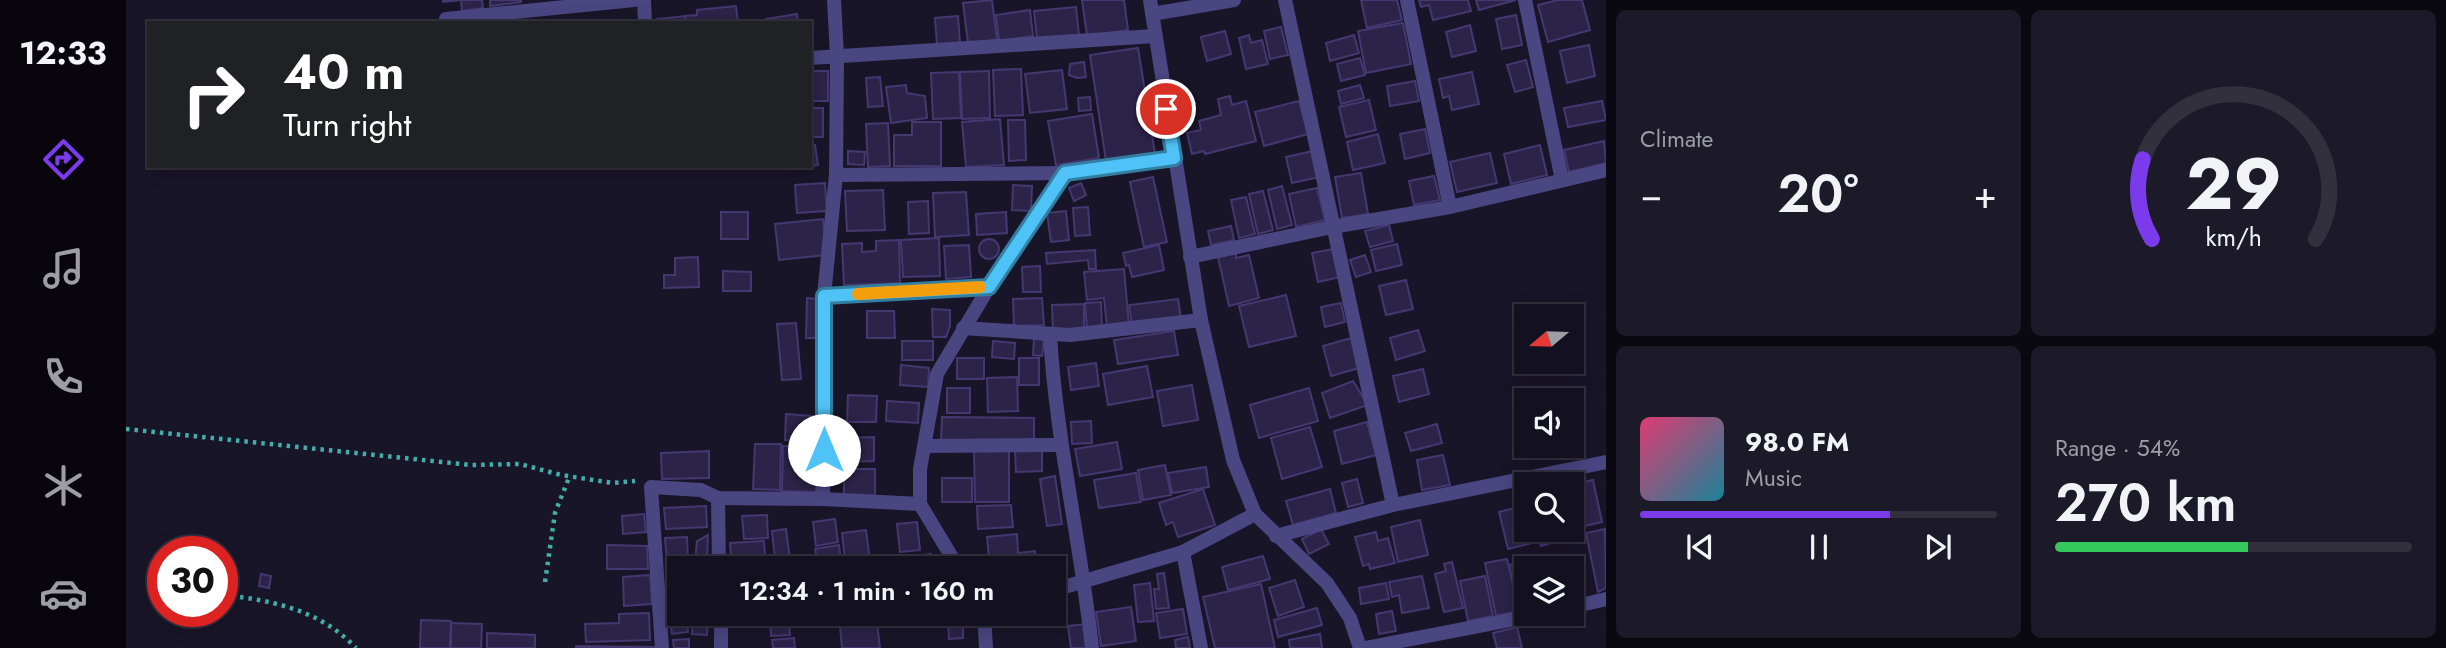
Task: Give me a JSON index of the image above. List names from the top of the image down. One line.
{"north":"left","page":{"tabs":"12:33","tile":["Climate",["Range · 54%","270 km"]],"turn":["40 m","Turn right"],"heat":["−","20°","+"],"song":["98.0 FM","Music"],"limit":"30","trip":"12:34 · 1 min · 160 m","gauge":["29","km/h"]}}
